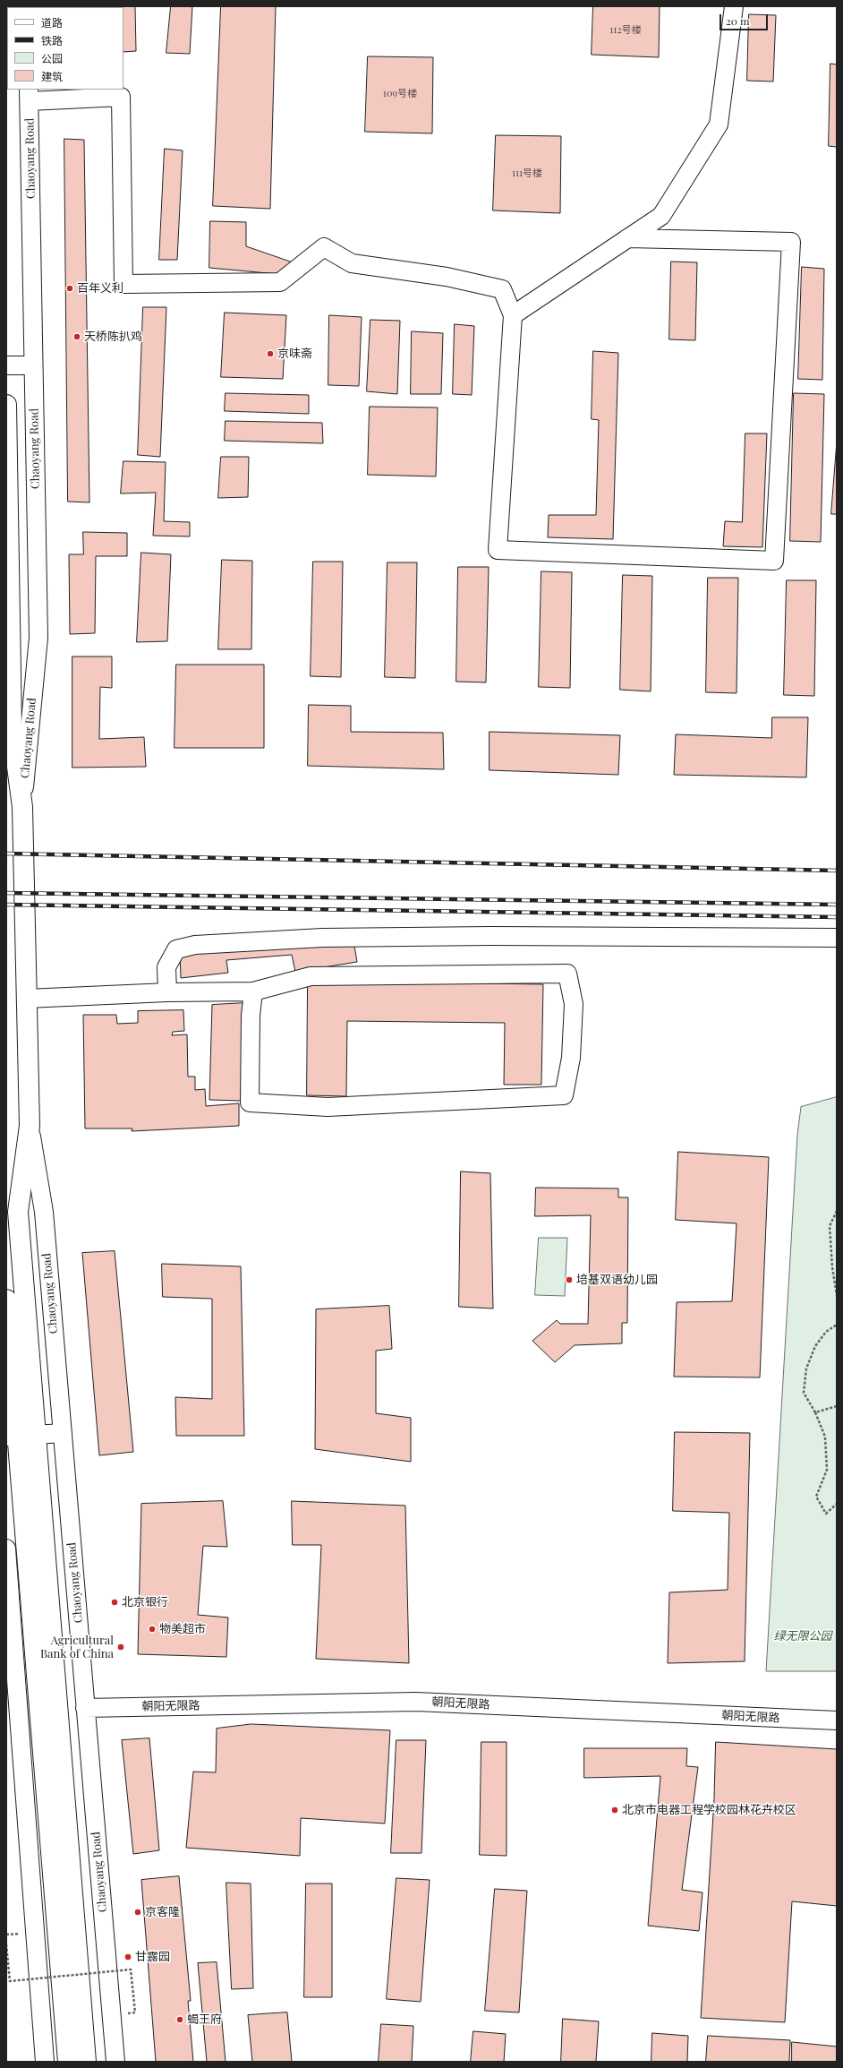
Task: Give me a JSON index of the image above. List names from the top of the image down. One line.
{"streets":{"highway":["Chaoyang Road"],"street":["朝阳无限路"]},"crossings":[["Chaoyang Road","朝阳无限路"]],"parks":["绿无限公园"],"places":["百年义利","天桥陈扒鸡","京味斋","培基双语幼儿园","北京银行","物美超市","Agricultural Bank of China","北京市电器工程学校园林花卉校区","京客隆","甘露园","蝎王府"],"house_numbers":["112号楼","109号楼","111号楼"],"legend":["道路","铁路","公园","建筑"],"scale_bar":"20 m"}
